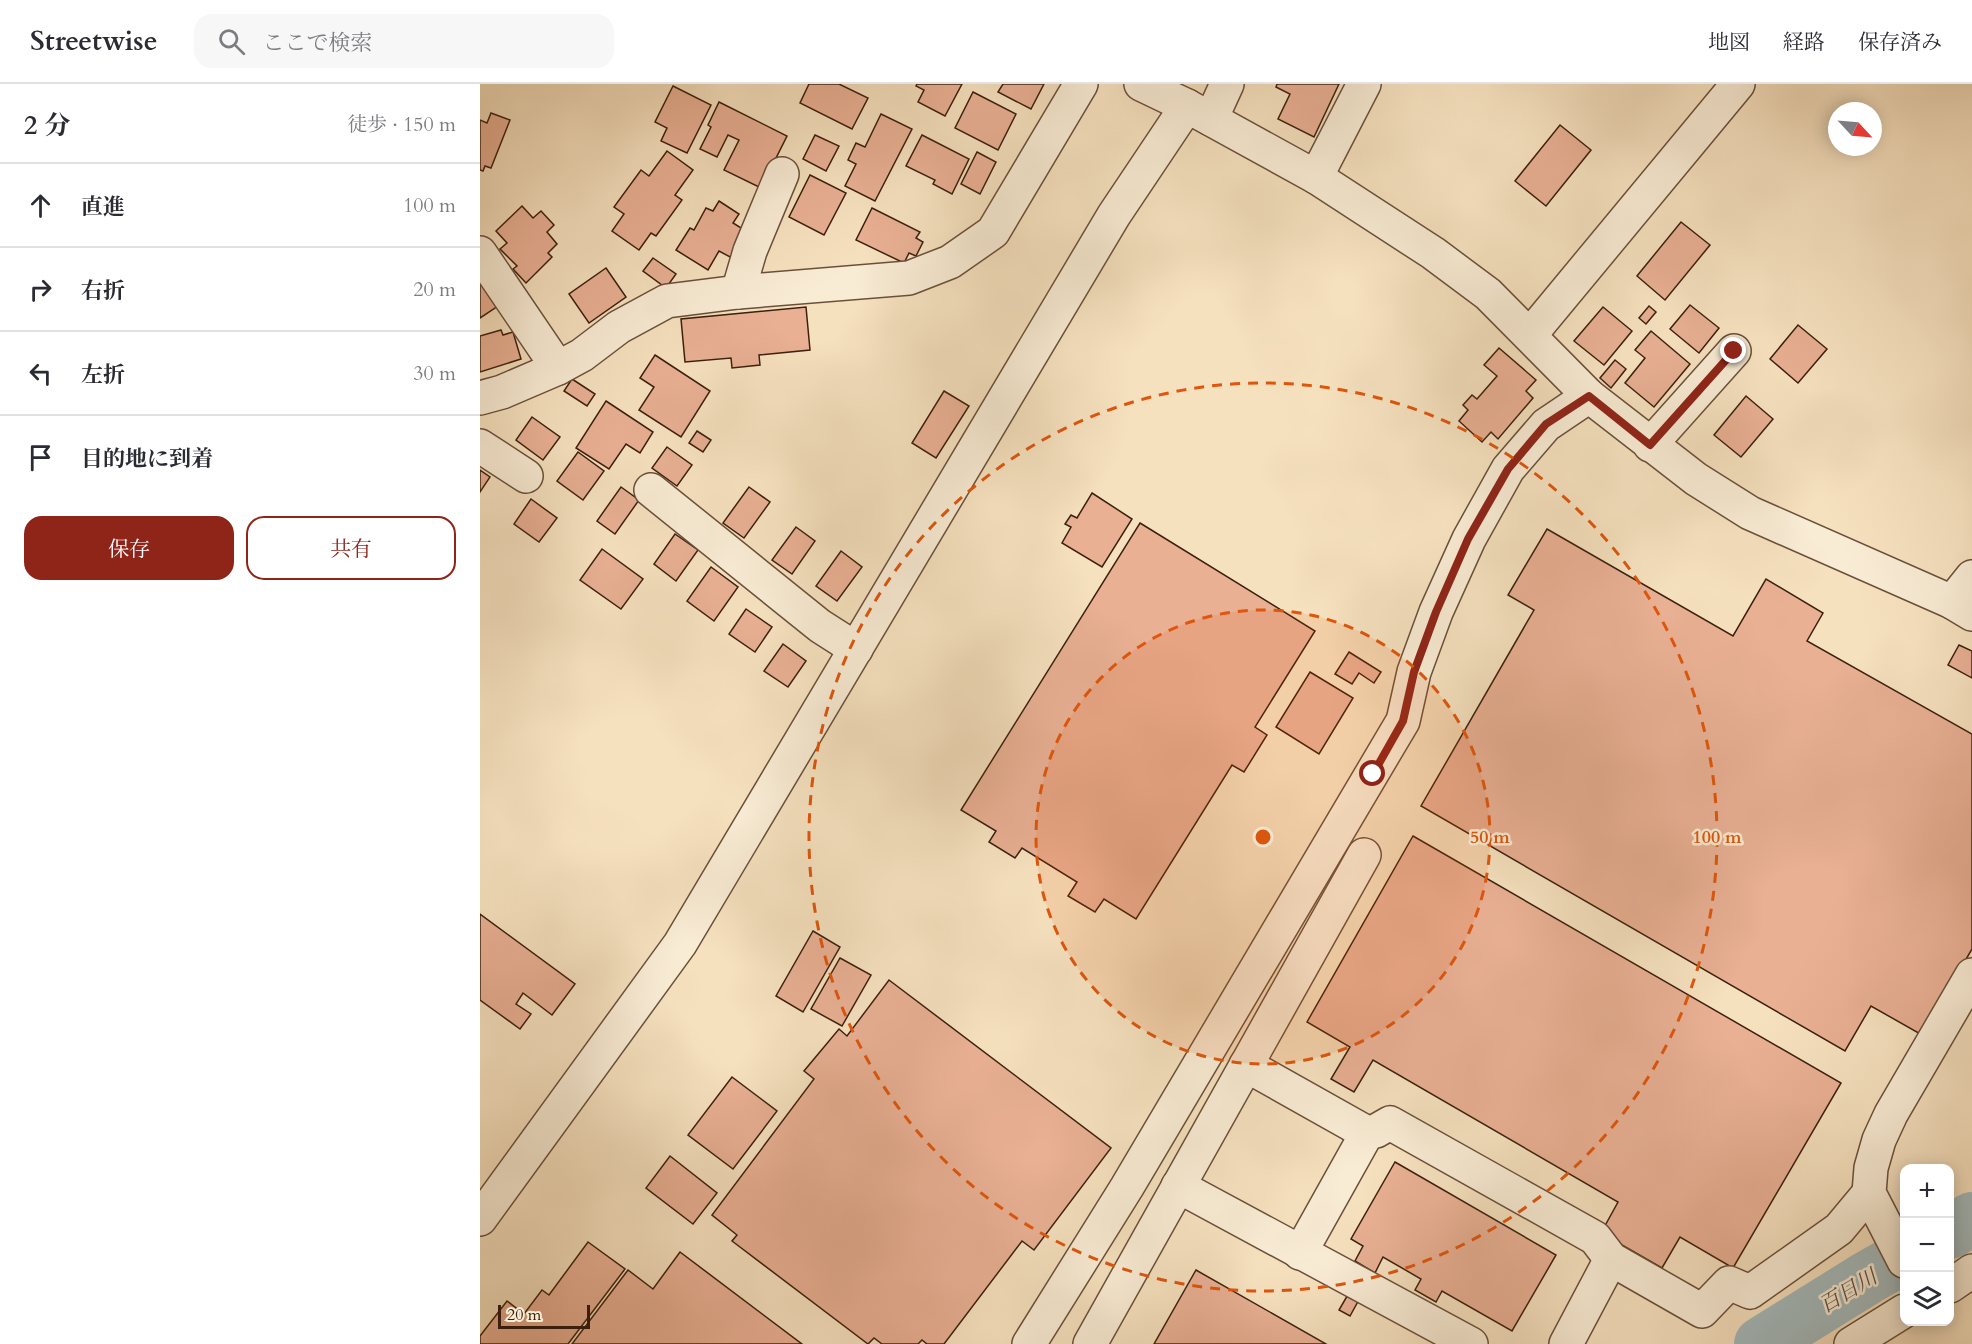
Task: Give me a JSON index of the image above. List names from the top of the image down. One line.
{"water":["百日川"],"scale_bar":"20 m","north":"bottom right","page":{"header":"Streetwise","search":"ここで検索","nav":["地図","経路","保存済み"],"heading":["2 分","徒歩 · 150 m"],"list":[["直進","100 m"],["右折","20 m"],["左折","30 m"],"目的地に到着"],"buttons":["保存","共有"],"map_buttons":["+","−"],"scale":"20 m"},"rings":["50 m","100 m"]}
